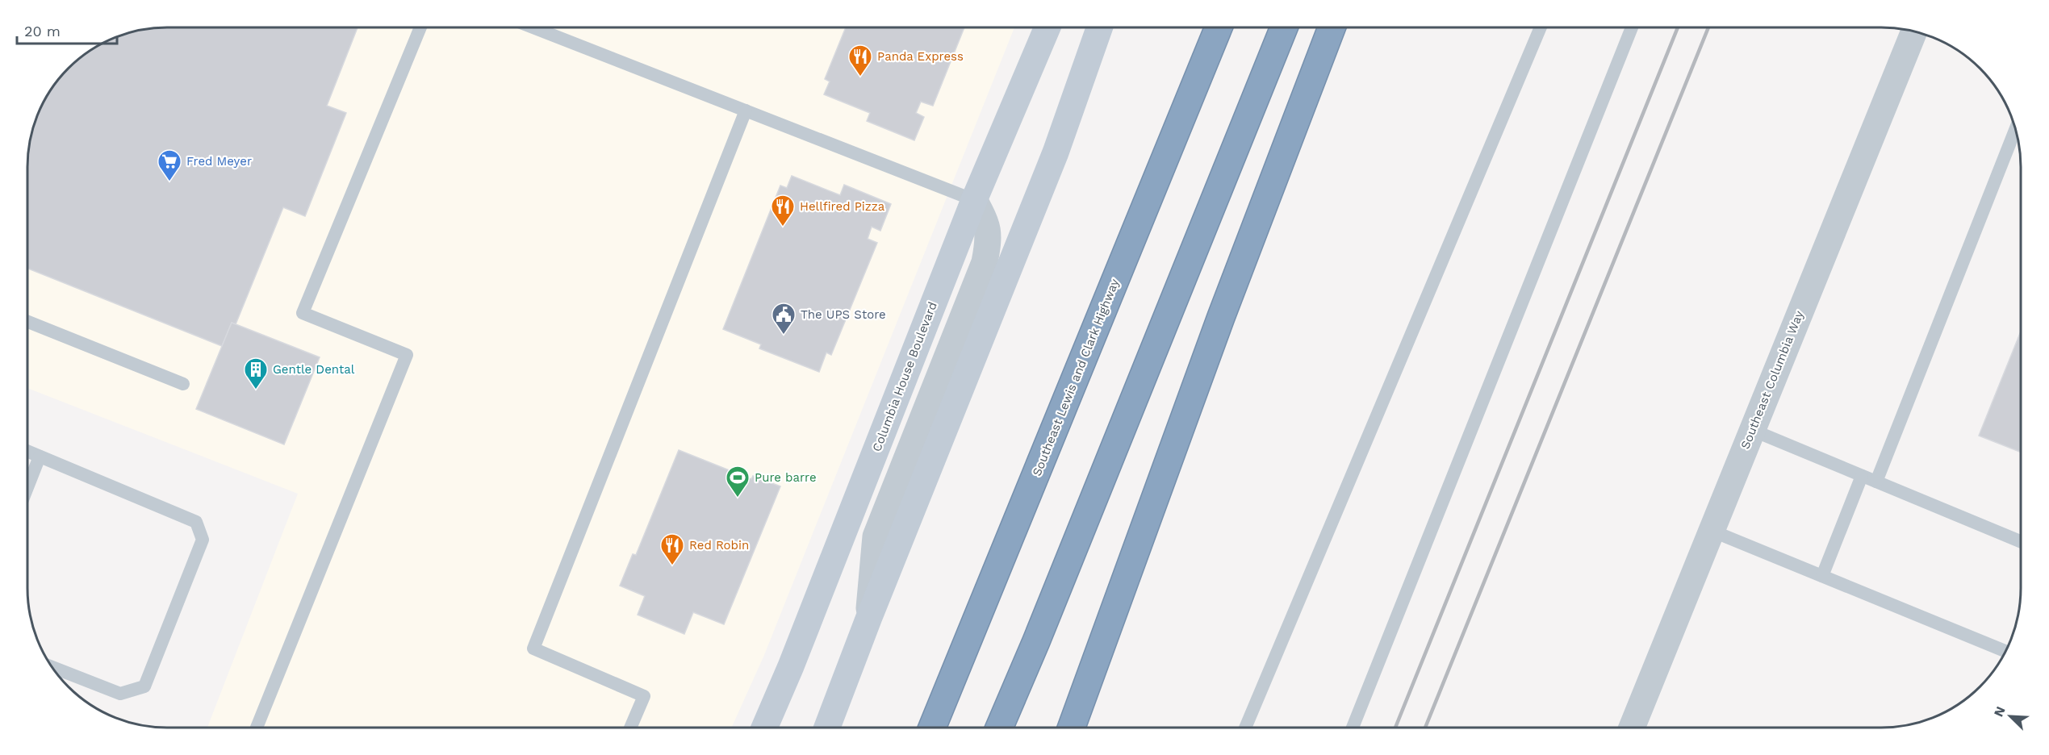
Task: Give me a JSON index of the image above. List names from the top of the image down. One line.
{"streets":{"highway":["Southeast Lewis and Clark Highway"],"main road":["Columbia House Boulevard"],"street":["Southeast Columbia Way"]},"places":{"restaurant":["Panda Express","Hellfired Pizza","Red Robin"],"supermarket":["Fred Meyer"],"public building":["The UPS Store"],"building":["Gentle Dental"],"sports":["Pure barre"]},"scale_bar":"20 m","north":"top left"}
